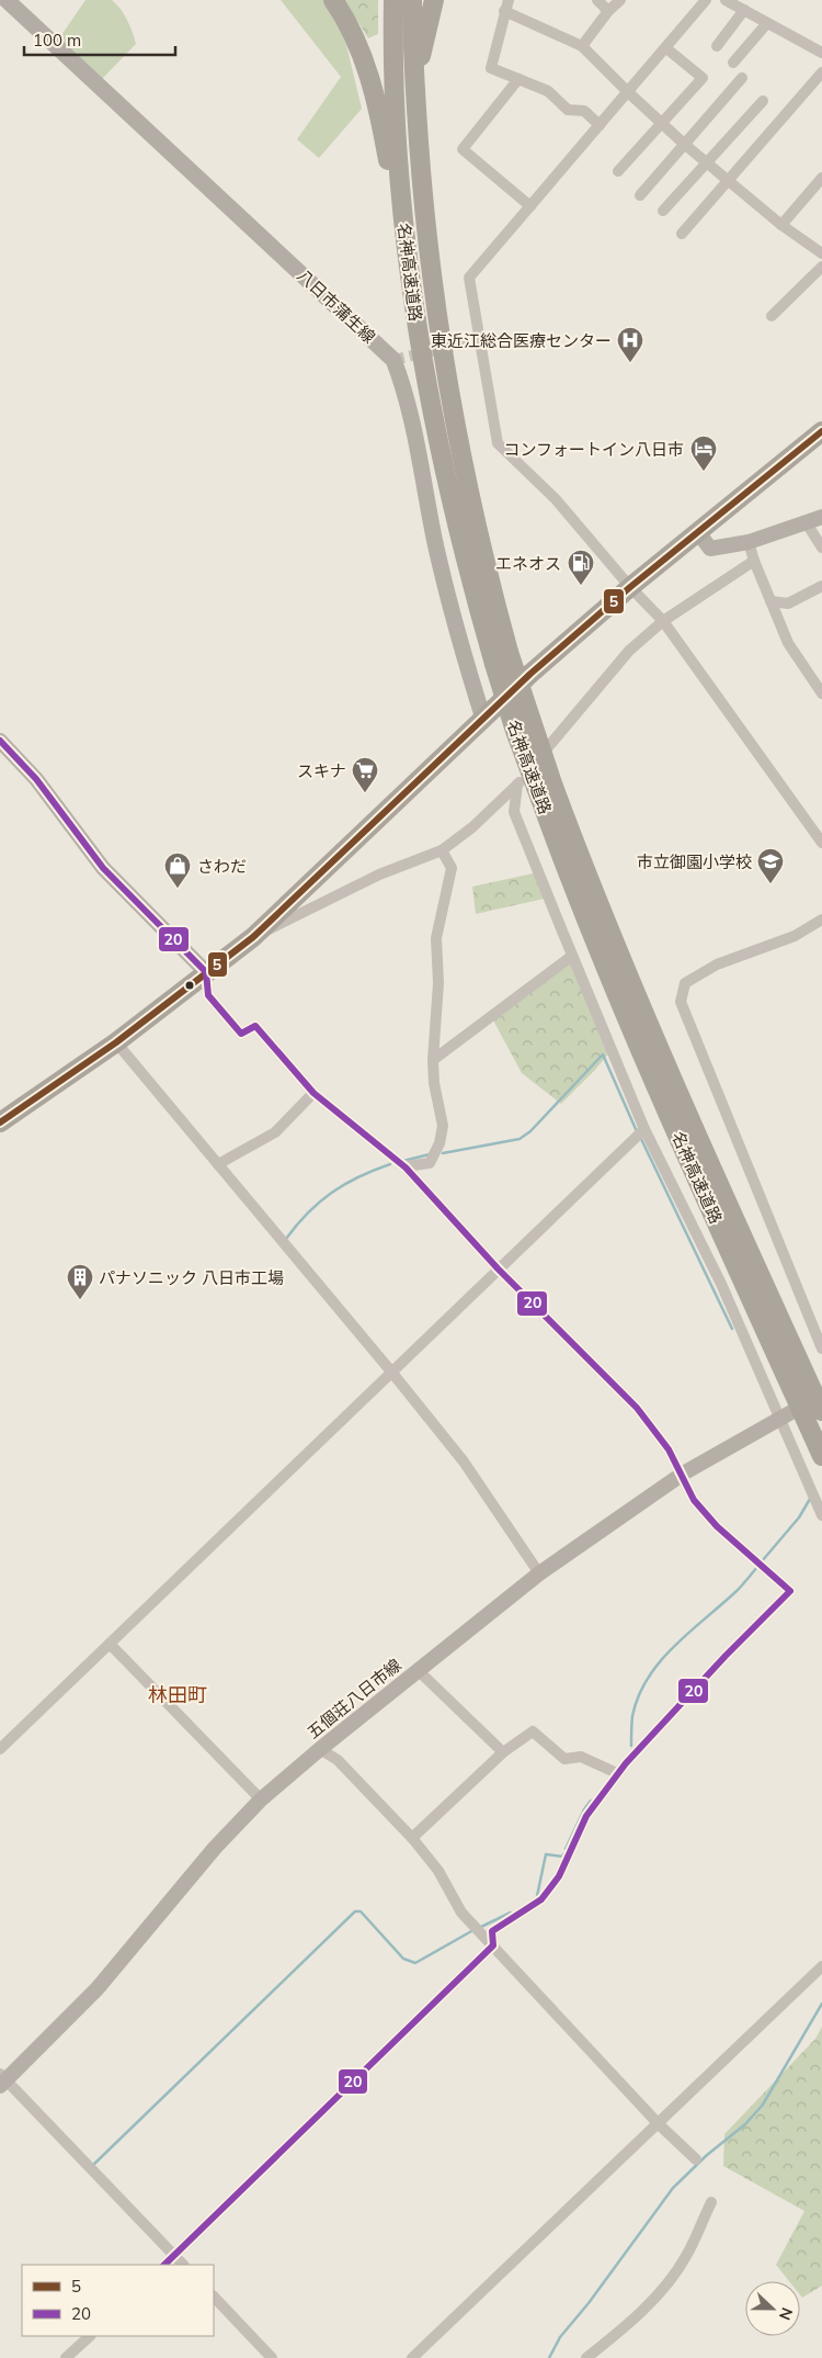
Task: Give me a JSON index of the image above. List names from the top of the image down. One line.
{"streets":{"highway":["名神高速道路"],"main road":["八日市蒲生線","五個荘八日市線"]},"districts":["林田町"],"places":{"hospital":["東近江総合医療センター"],"hotel":["コンフォートイン八日市"],"fuel station":["エネオス"],"supermarket":["スキナ"],"school or university":["市立御園小学校"],"shop":["さわだ"],"building":["パナソニック 八日市工場"]},"lines":["transit line 5","transit line 20"],"legend":["5","20"],"scale_bar":"100 m","north":"right"}
